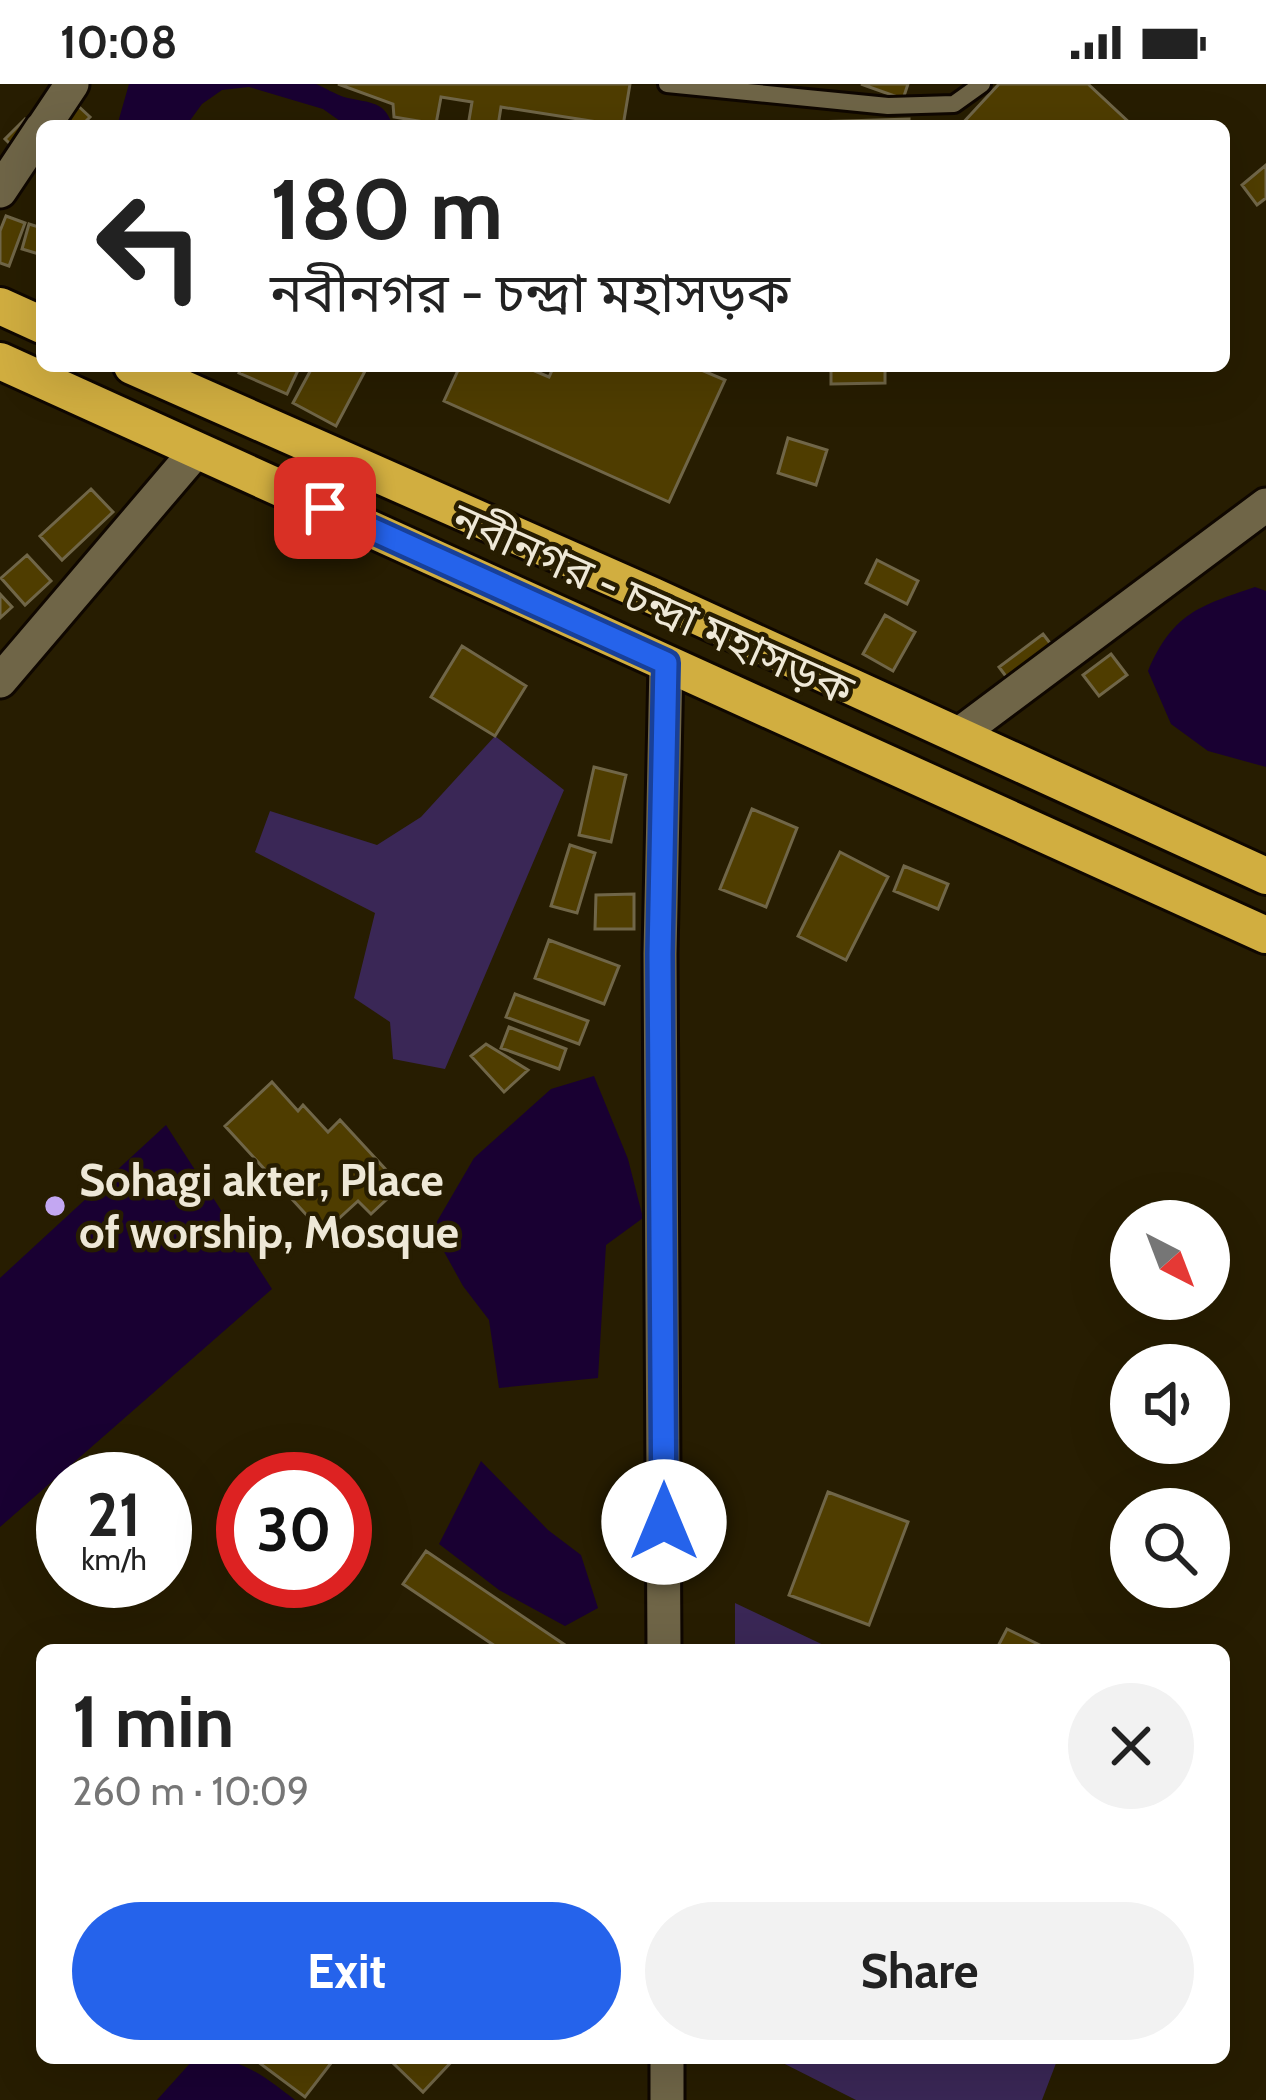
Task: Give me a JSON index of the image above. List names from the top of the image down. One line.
{"streets":{"highway":["নবীনগর - চন্দ্রা মহাসড়ক"]},"places":["Sohagi akter, Place of worship, Mosque"],"north":"bottom right","page":{"status":"10:08","turn":["180 m","নবীনগর - চন্দ্রা মহাসড়ক"],"speed":"21 km/h","limit":"30","heading":["1 min","260 m · 10:09"],"buttons":["Exit","Share"]}}
